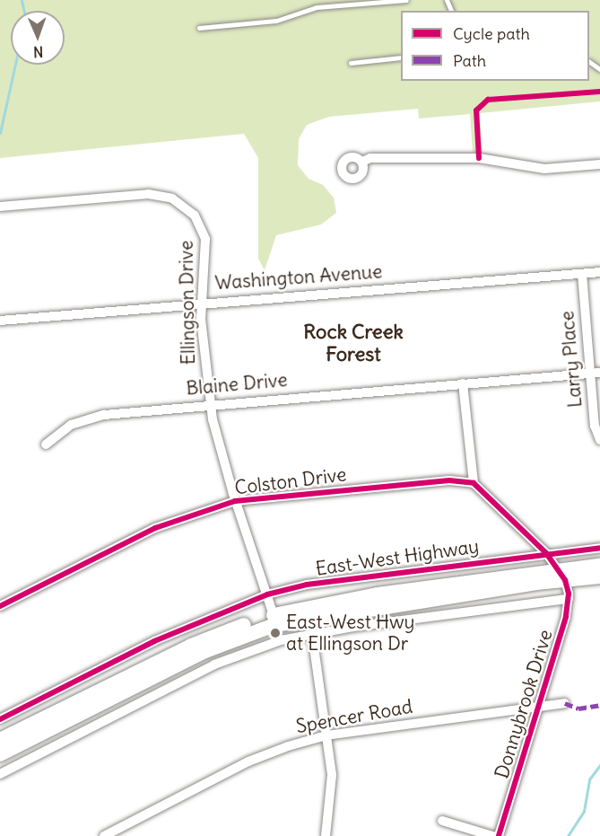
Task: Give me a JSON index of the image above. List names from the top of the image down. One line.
{"streets":{"main road":["East-West Highway"],"street":["Washington Avenue","Ellingson Drive","Larry Place","Blaine Drive","Colston Drive","Donnybrook Drive","Spencer Road"]},"crossings":[["Washington Avenue","Ellingson Drive"],["Washington Avenue","Larry Place"],["Ellingson Drive","Blaine Drive"],["Ellingson Drive","Colston Drive"],["Ellingson Drive","East-West Highway"],["Larry Place","Blaine Drive"],["East-West Highway","Donnybrook Drive"],["Donnybrook Drive","Spencer Road"]],"districts":["Rock Creek Forest"],"places":["East-West Hwy at Ellingson Dr"],"legend":["Cycle path","Path"],"north":"bottom"}
